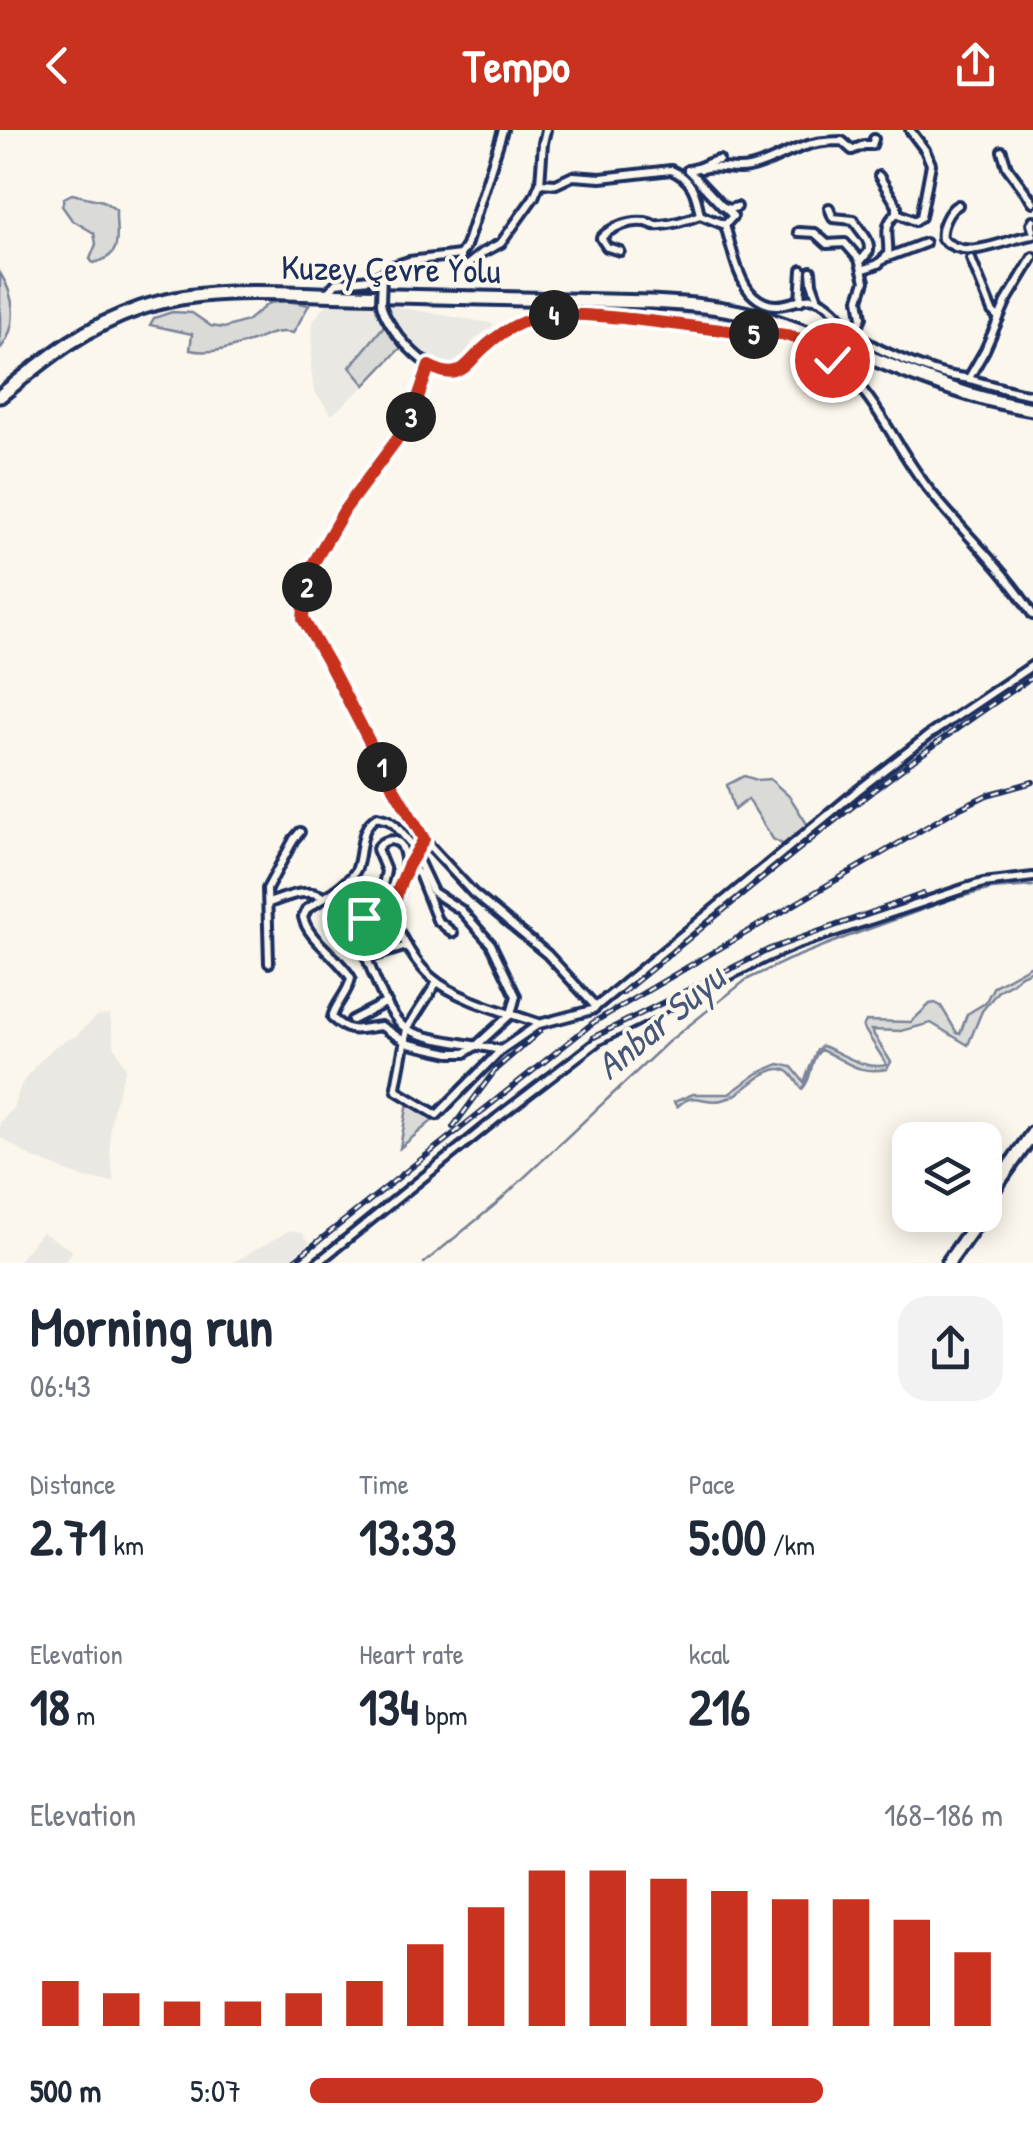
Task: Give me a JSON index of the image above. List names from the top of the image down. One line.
{"streets":{"highway":["Kuzey Çevre Yolu"]},"water":["Anbar Suyu"],"page":{"header":"Tempo","pins":["4","5","3","2","1"],"heading":["Morning run","06:43"],"stats":[["Distance","2.71 km"],["Time","13:33"],["Pace","5:00 /km"],["Elevation","18 m"],["Heart rate","134 bpm"],["kcal","216"]],"chart":["Elevation","168–186 m"],"list":[{"name":"500 m","note":"5:07"}]}}
